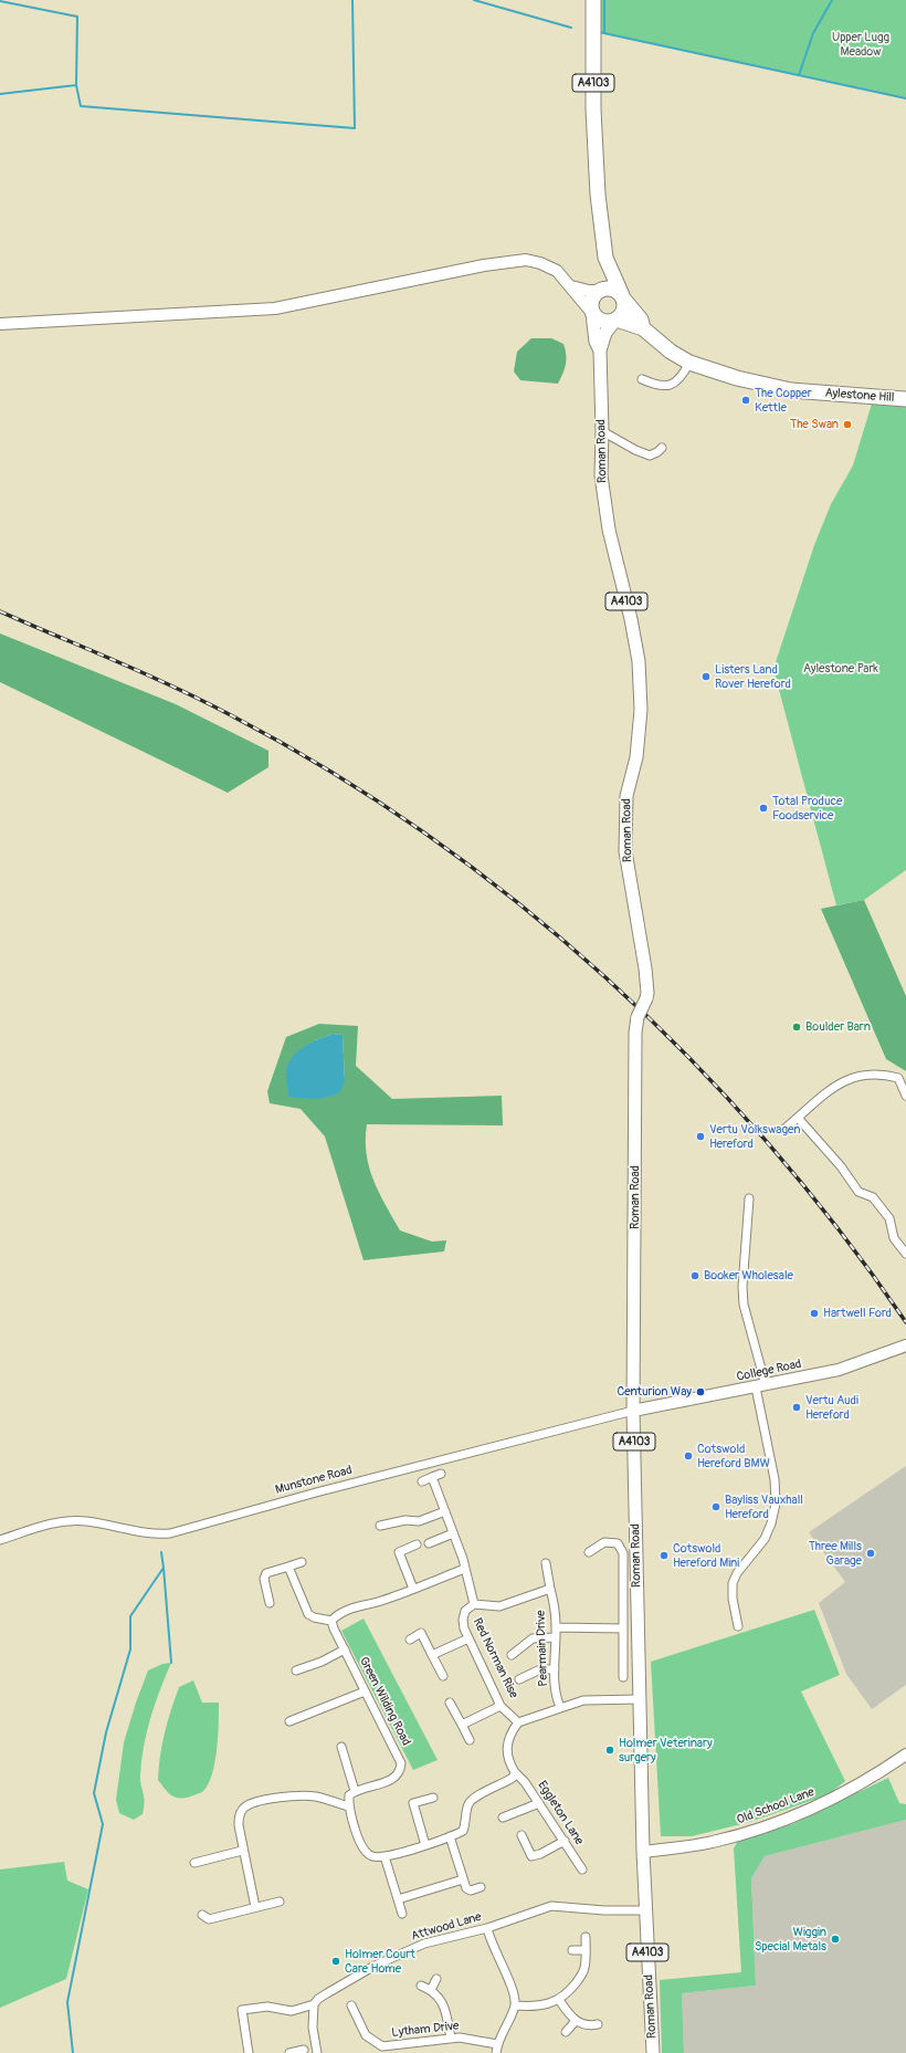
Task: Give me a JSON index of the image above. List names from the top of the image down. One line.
{"streets":{"highway":["A4103","Aylestone Hill"],"main road":["Roman Road"],"street":["College Road","Munstone Road","Pearmain Drive","Red Norman Rise","Green Wilding Road","Old School Lane","Eggleton Lane","Attwood Lane","Lytham Drive"]},"crossings":[["A4103","Aylestone Hill"],["A4103","Roman Road"],["Aylestone Hill","Roman Road"],["Roman Road","College Road"],["Roman Road","Munstone Road"],["Roman Road","Old School Lane"],["Roman Road","Attwood Lane"],["College Road","Munstone Road"],["Pearmain Drive","Red Norman Rise"]],"parks":["Upper Lugg Meadow","Aylestone Park"],"places":["The Copper Kettle","The Swan","Listers Land Rover Hereford","Total Produce Foodservice","Boulder Barn","Vertu Volkswagen Hereford","Booker Wholesale","Hartwell Ford","Centurion Way","Vertu Audi Hereford","Cotswold Hereford BMW","Bayliss Vauxhall Hereford","Three Mills Garage","Cotswold Hereford Mini","Holmer Veterinary surgery","Wiggin Special Metals","Holmer Court Care Home"]}
